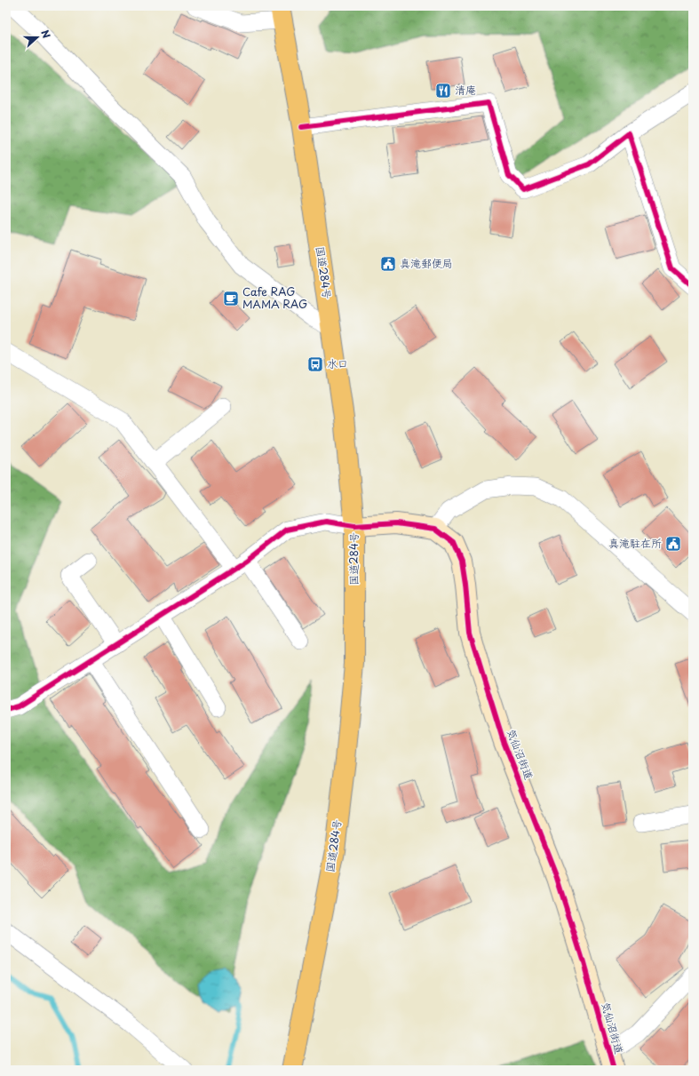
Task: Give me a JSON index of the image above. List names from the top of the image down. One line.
{"streets":{"highway":["国道284号"],"street":["気仙沼街道"]},"crossings":[["国道284号","気仙沼街道"]],"places":{"restaurant":["清庵"],"public building":["真滝郵便局","真滝駐在所"],"cafe":["Cafe RAG MAMA RAG"],"bus stop":["水口"]},"north":"right"}
